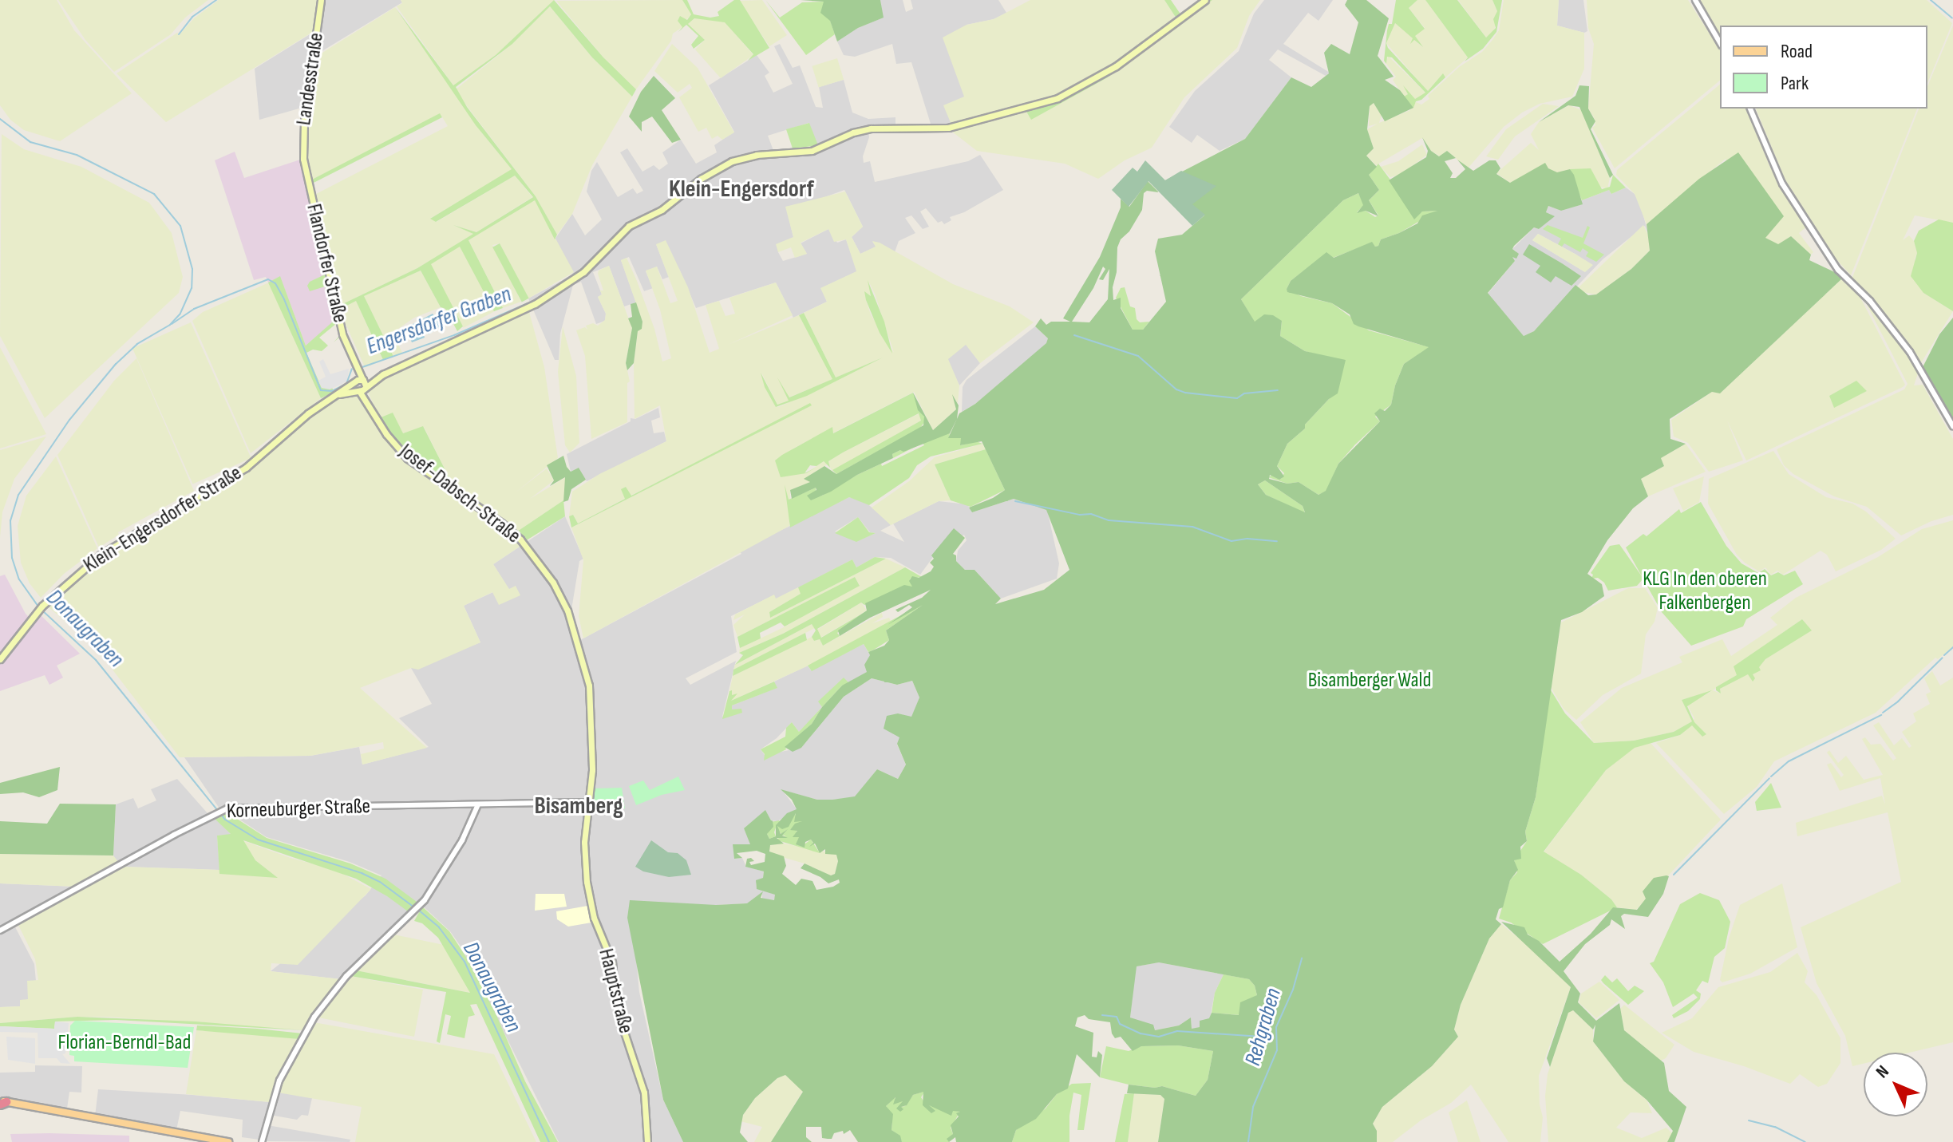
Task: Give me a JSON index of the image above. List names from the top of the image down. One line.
{"streets":{"main road":["Landesstraße","Flandorfer Straße","Josef-Dabsch-Straße","Klein-Engersdorfer Straße","Hauptstraße"],"street":["Korneuburger Straße"]},"crossings":[["Landesstraße","Flandorfer Straße"],["Flandorfer Straße","Josef-Dabsch-Straße"],["Flandorfer Straße","Klein-Engersdorfer Straße"],["Josef-Dabsch-Straße","Klein-Engersdorfer Straße"],["Josef-Dabsch-Straße","Korneuburger Straße"],["Josef-Dabsch-Straße","Hauptstraße"],["Korneuburger Straße","Hauptstraße"]],"districts":["Klein-Engersdorf","Bisamberg"],"water":["Engersdorfer Graben","Donaugraben","Rehgraben"],"parks":["KLG In den oberen Falkenbergen","Bisamberger Wald","Florian-Berndl-Bad"],"legend":["Road","Park"],"north":"top left"}
